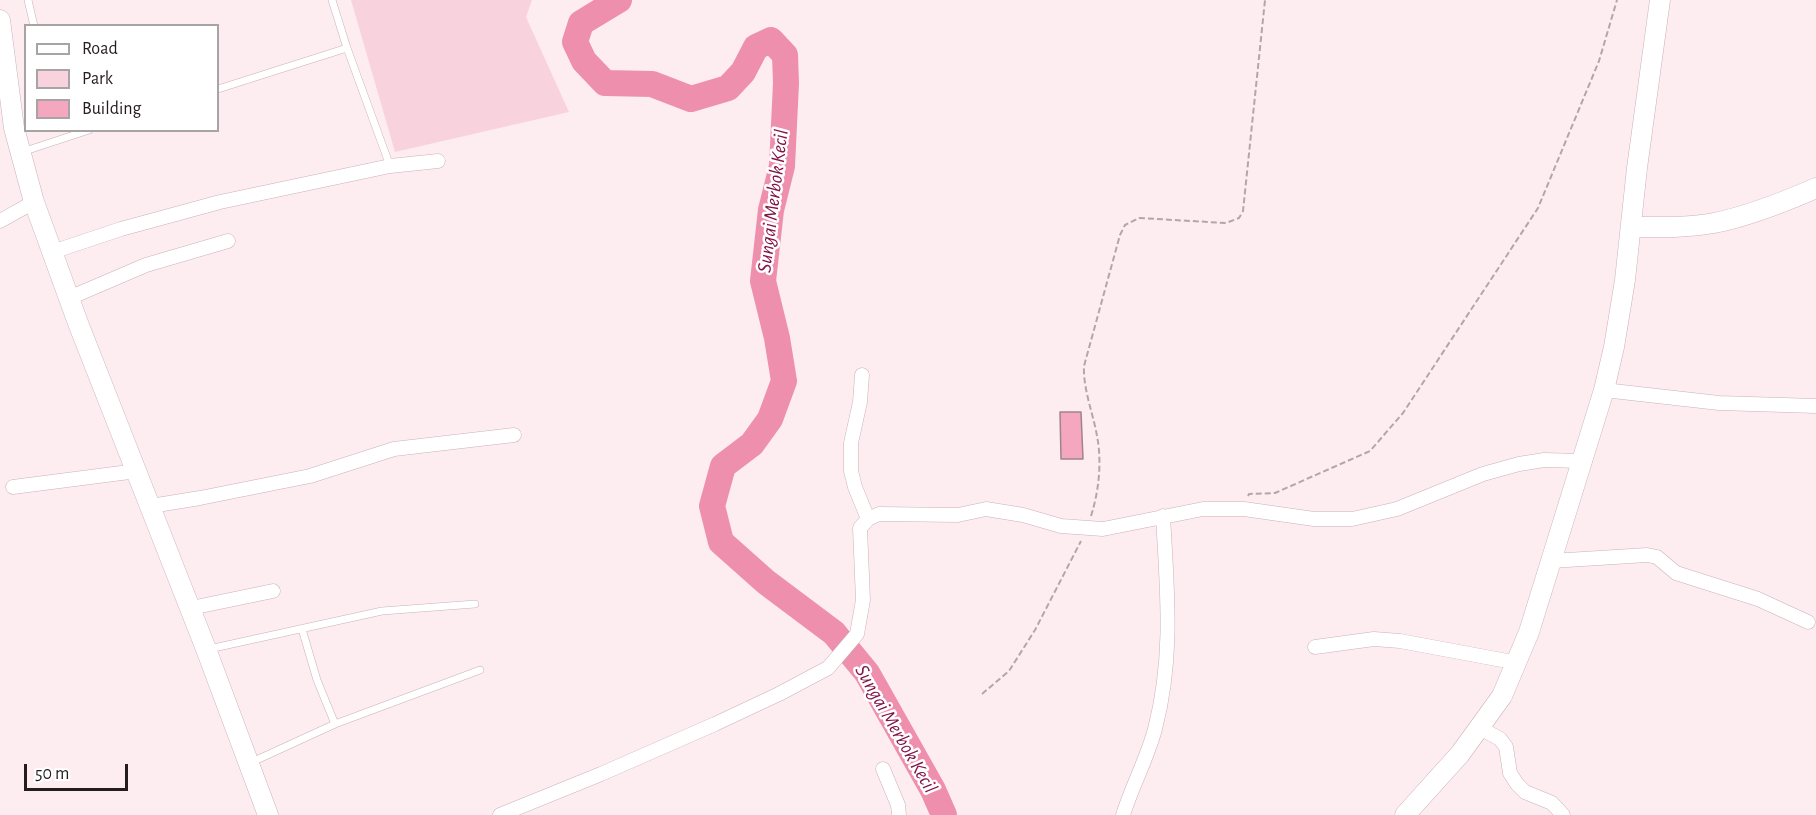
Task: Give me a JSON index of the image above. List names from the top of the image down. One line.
{"water":["Sungai Merbok Kecil"],"legend":["Road","Park","Building"],"scale_bar":"50 m"}
